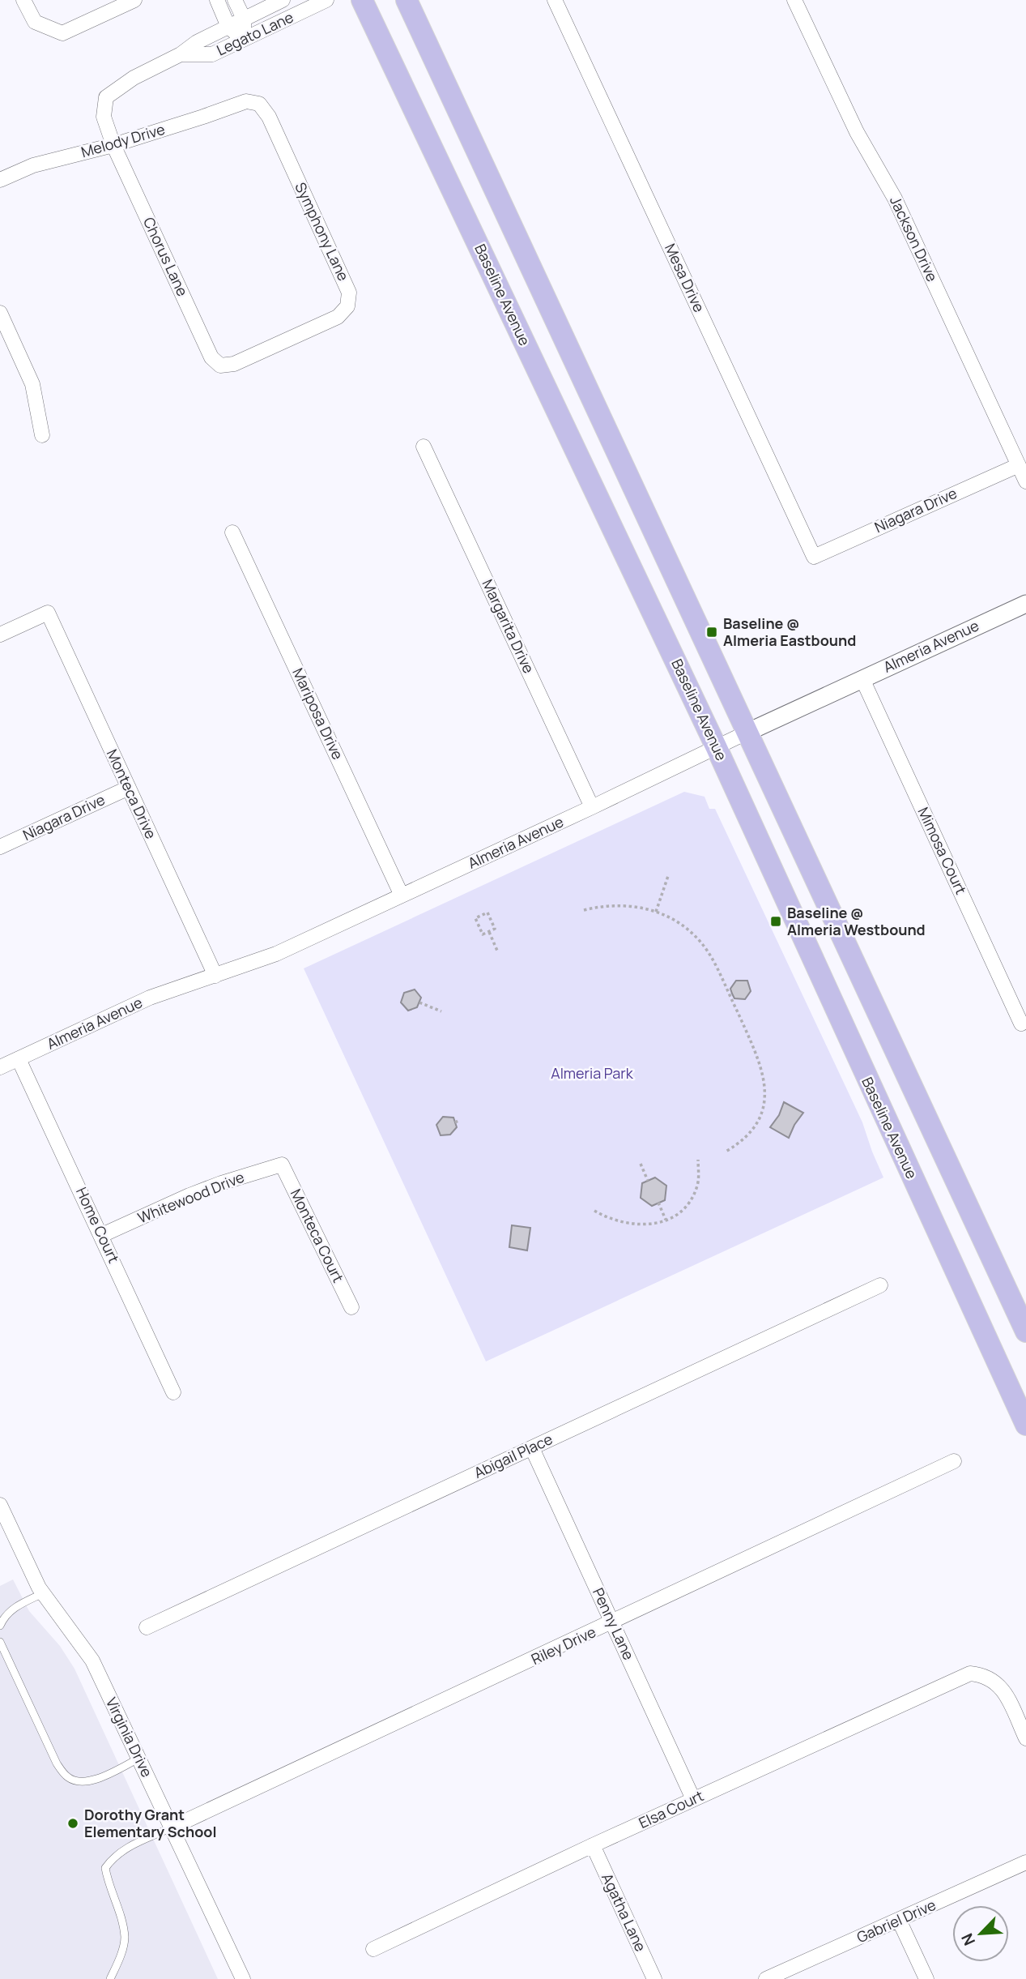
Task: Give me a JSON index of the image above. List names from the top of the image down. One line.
{"streets":{"main road":["Baseline Avenue"],"street":["Legato Lane","Melody Drive","Symphony Lane","Jackson Drive","Chorus Lane","Mesa Drive","Niagara Drive","Margarita Drive","Almeria Avenue","Mariposa Drive","Monteca Drive","Mimosa Court","Whitewood Drive","Home Court","Monteca Court","Abigail Place","Penny Lane","Riley Drive","Virginia Drive","Elsa Court","Agatha Lane","Gabriel Drive"]},"crossings":[["Legato Lane","Chorus Lane"],["Melody Drive","Symphony Lane"],["Melody Drive","Chorus Lane"],["Symphony Lane","Chorus Lane"],["Jackson Drive","Niagara Drive"],["Mesa Drive","Niagara Drive"],["Baseline Avenue","Almeria Avenue"],["Niagara Drive","Monteca Drive"],["Margarita Drive","Almeria Avenue"],["Almeria Avenue","Mariposa Drive"],["Almeria Avenue","Monteca Drive"],["Almeria Avenue","Mimosa Court"],["Almeria Avenue","Home Court"],["Whitewood Drive","Home Court"],["Whitewood Drive","Monteca Court"],["Abigail Place","Penny Lane"],["Penny Lane","Riley Drive"],["Penny Lane","Elsa Court"],["Riley Drive","Virginia Drive"],["Elsa Court","Agatha Lane"]],"parks":["Almeria Park"],"places":{"transit":["Baseline @ Almeria Eastbound","Baseline @ Almeria Westbound"],"other":["Dorothy Grant Elementary School"]},"north":"bottom left"}
